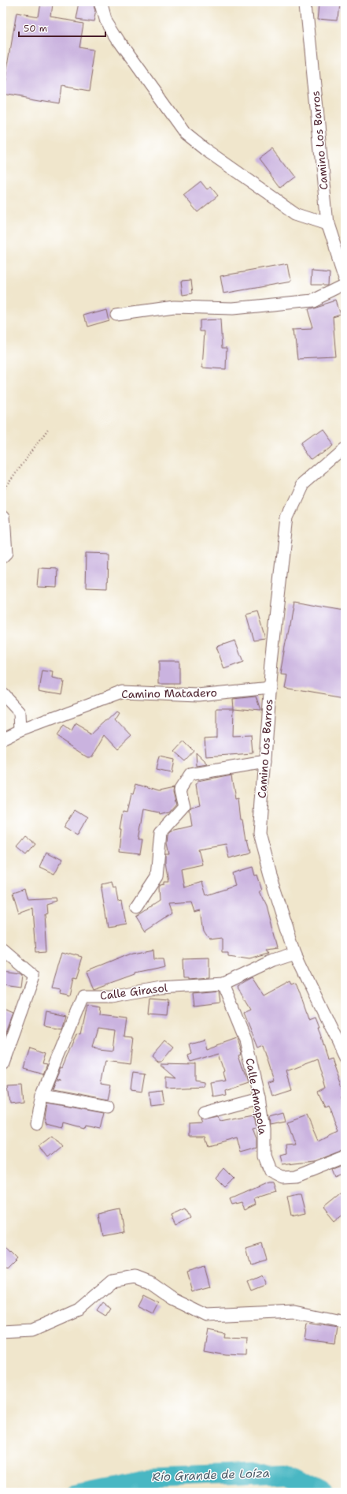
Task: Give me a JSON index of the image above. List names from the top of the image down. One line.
{"streets":{"street":["Camino Los Barros","Camino Matadero","Calle Girasol","Calle Amapola"]},"crossings":[["Camino Los Barros","Camino Matadero"],["Camino Los Barros","Calle Girasol"],["Calle Girasol","Calle Amapola"]],"water":["Río Grande de Loíza"],"scale_bar":"50 m"}
